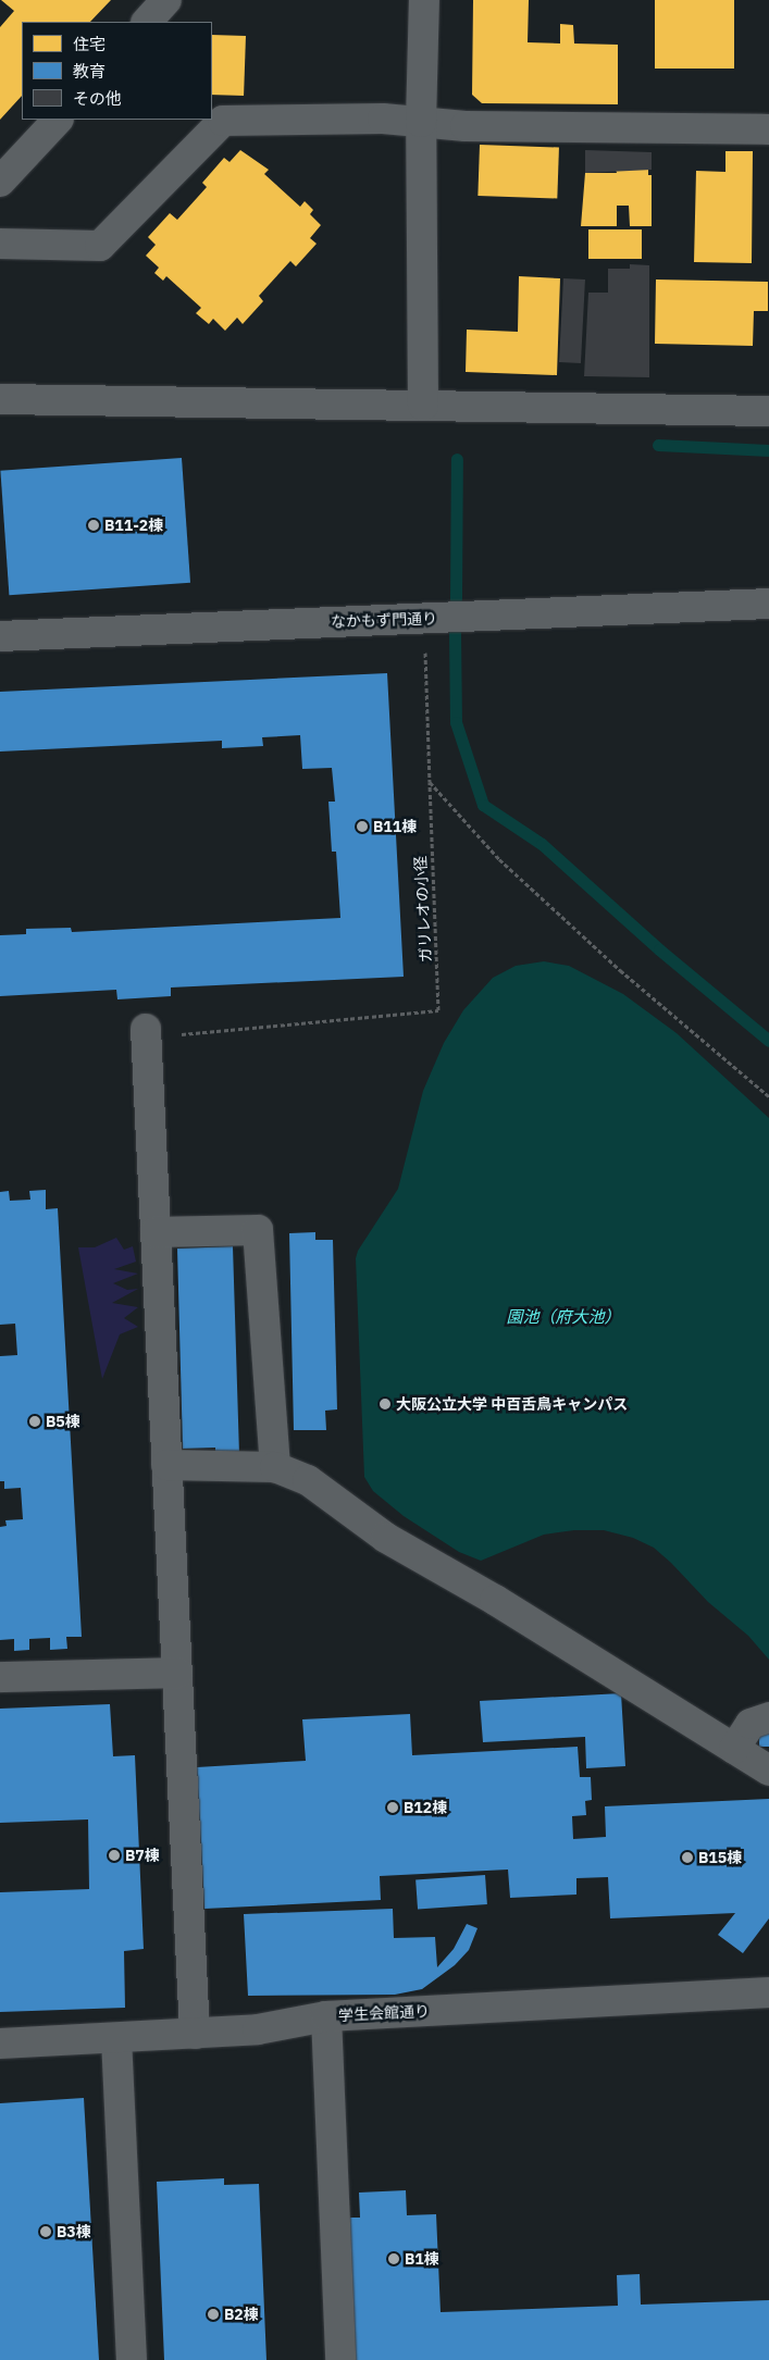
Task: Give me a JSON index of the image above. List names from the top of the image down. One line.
{"streets":{"street":["なかもず門通り","学生会館通り"],"path":["ガリレオの小径"]},"water":["園池（府大池）"],"places":["B11-2棟","B11棟","大阪公立大学 中百舌鳥キャンパス","B5棟","B12棟","B7棟","B15棟","B3棟","B1棟","B2棟"],"legend":["住宅","教育","その他"]}
